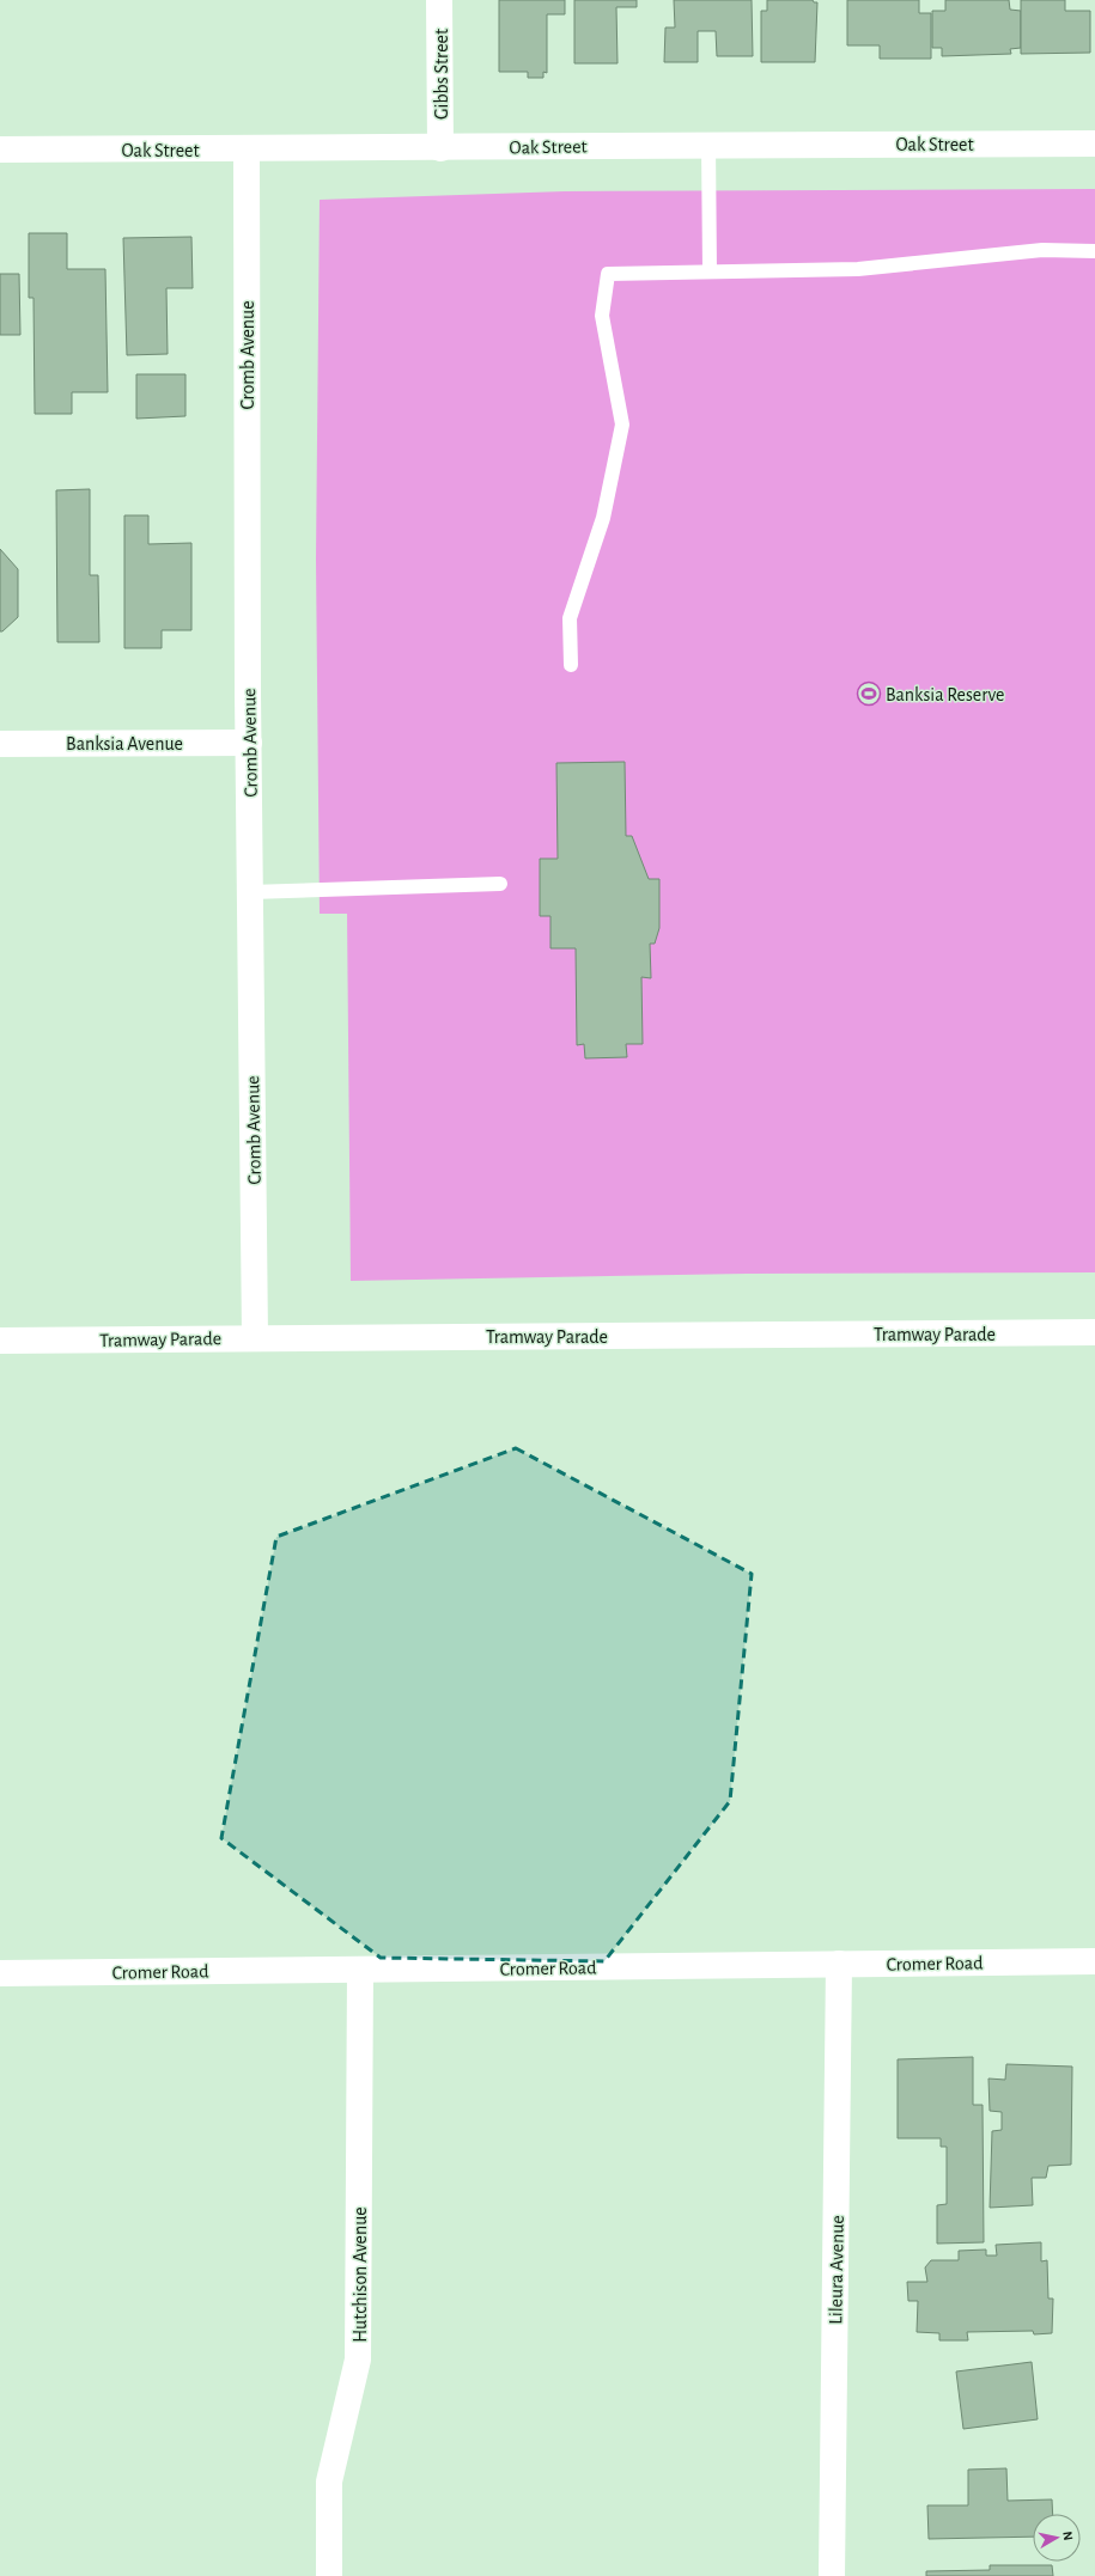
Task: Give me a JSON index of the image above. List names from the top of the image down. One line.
{"streets":{"street":["Gibbs Street","Oak Street","Cromb Avenue","Banksia Avenue","Tramway Parade","Cromer Road","Lileura Avenue","Hutchison Avenue"]},"crossings":[["Gibbs Street","Oak Street"],["Oak Street","Cromb Avenue"],["Cromb Avenue","Banksia Avenue"],["Cromb Avenue","Tramway Parade"],["Cromer Road","Lileura Avenue"],["Cromer Road","Hutchison Avenue"]],"places":{"sports":["Banksia Reserve"]},"north":"right"}
